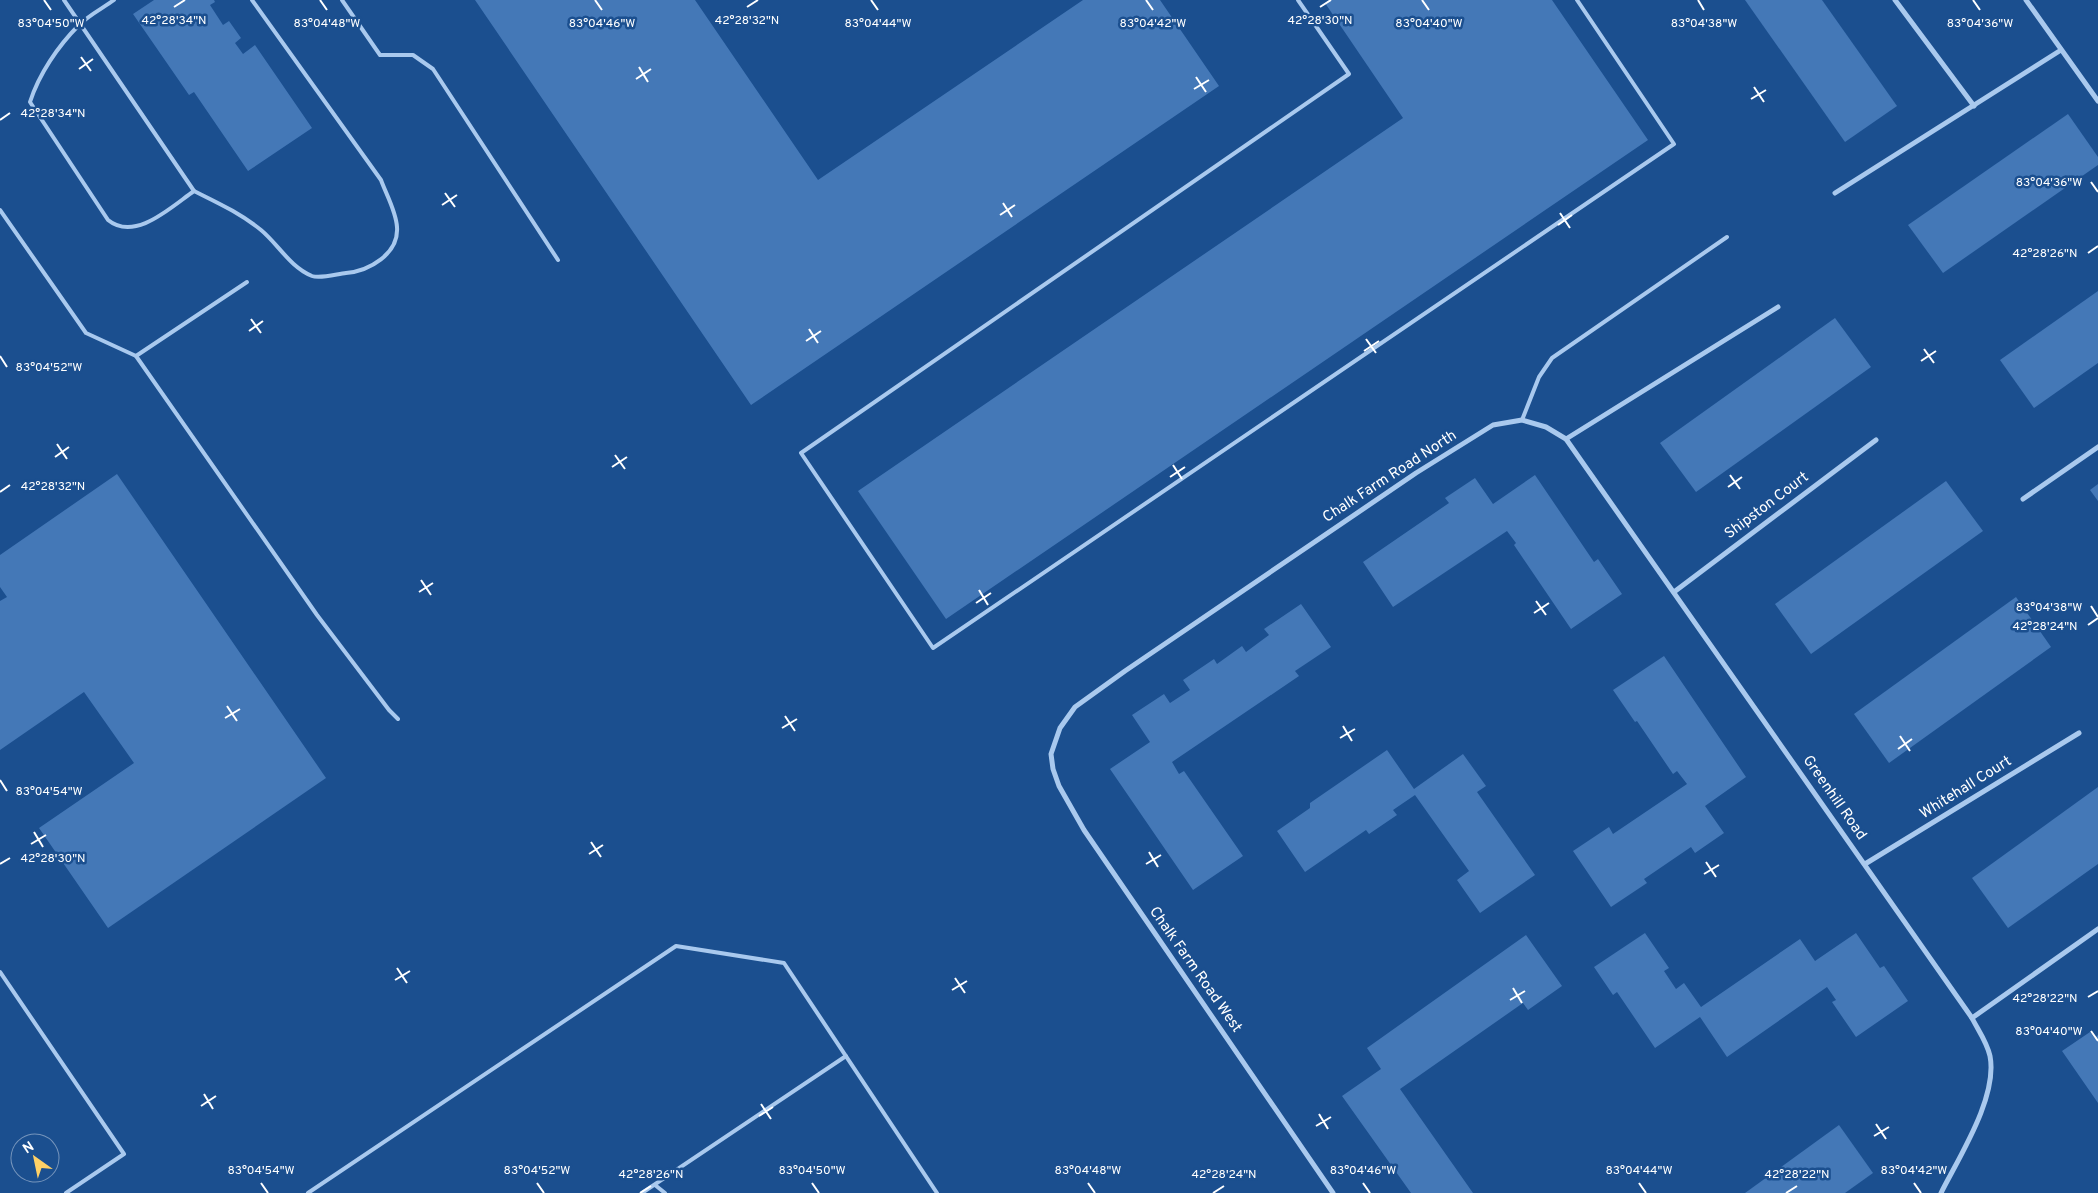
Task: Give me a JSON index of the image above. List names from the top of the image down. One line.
{"streets":{"street":["Chalk Farm Road North","Shipston Court","Whitehall Court","Greenhill Road","Chalk Farm Road West"]},"crossings":[["Chalk Farm Road North","Greenhill Road"],["Chalk Farm Road North","Chalk Farm Road West"],["Shipston Court","Greenhill Road"],["Whitehall Court","Greenhill Road"]],"north":"top left","coordinates":["42°28'34\"N","42°28'32\"N","42°28'30\"N","83°04'38\"W","83°04'36\"W","83°04'50\"W","83°04'48\"W","83°04'46\"W","83°04'44\"W","83°04'42\"W","83°04'40\"W","42°28'26\"N","83°04'52\"W","42°28'24\"N","83°04'54\"W","42°28'22\"N"]}
